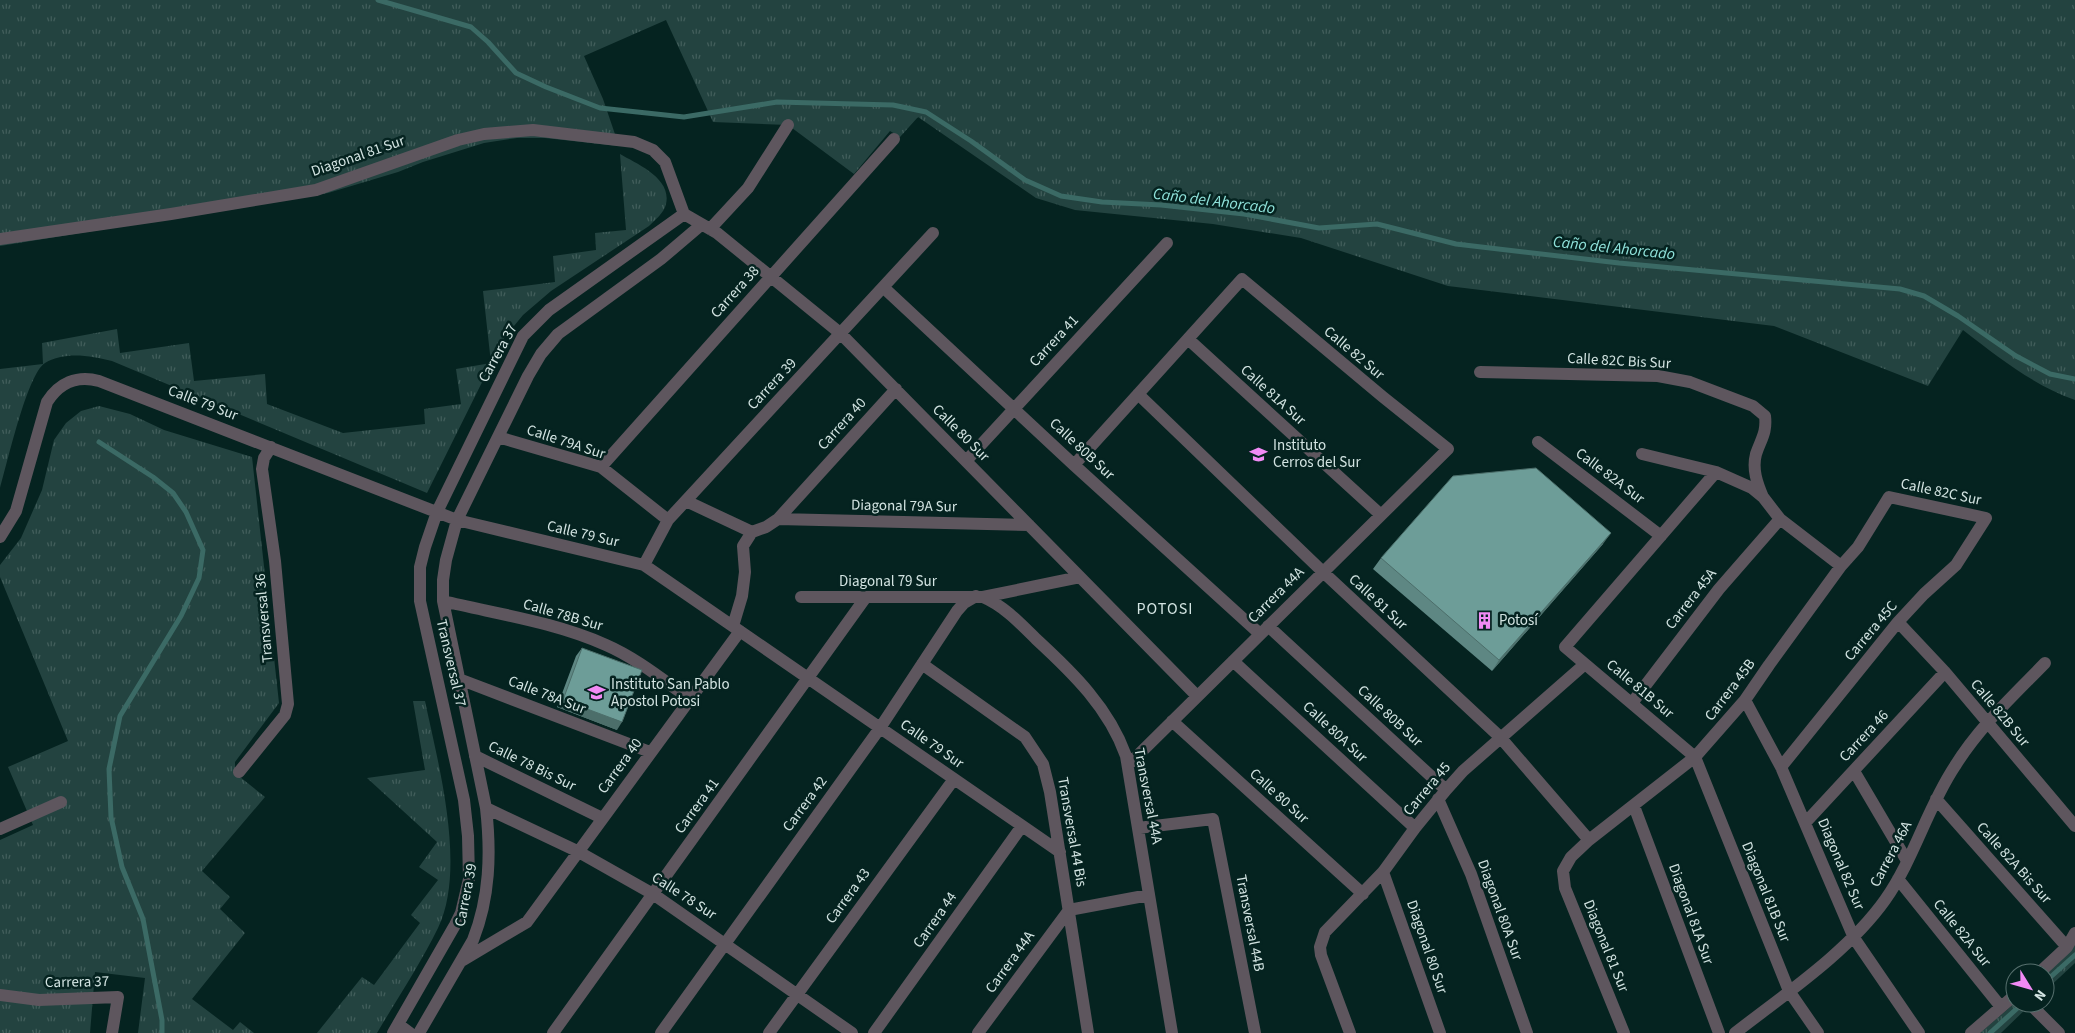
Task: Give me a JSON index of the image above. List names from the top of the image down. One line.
{"streets":{"street":["Diagonal 81 Sur","Carrera 38","Carrera 41","Carrera 37","Calle 82 Sur","Calle 82C Bis Sur","Carrera 39","Calle 81A Sur","Calle 79 Sur","Carrera 40","Calle 80 Sur","Calle 79A Sur","Calle 80B Sur","Calle 82A Sur","Calle 82C Sur","Diagonal 79A Sur","Diagonal 79 Sur","Carrera 44A","Carrera 45A","Calle 81 Sur","Calle 78B Sur","Transversal 36","Carrera 45C","Transversal 37","Calle 81B Sur","Carrera 45B","Calle 78A Sur","Calle 82B Sur","Calle 80A Sur","Carrera 46","Calle 78 Bis Sur","Carrera 45","Transversal 44A","Carrera 42","Transversal 44 Bis","Carrera 46A","Calle 82A Bis Sur","Diagonal 82 Sur","Diagonal 81B Sur","Calle 78 Sur","Carrera 43","Diagonal 80A Sur","Diagonal 81A Sur","Carrera 44","Transversal 44B","Diagonal 80 Sur"]},"crossings":[["Diagonal 81 Sur","Carrera 37"],["Diagonal 81 Sur","Calle 80 Sur"],["Diagonal 81 Sur","Carrera 45B"],["Carrera 38","Calle 80 Sur"],["Carrera 38","Calle 79A Sur"],["Carrera 41","Calle 79 Sur"],["Carrera 41","Calle 80 Sur"],["Carrera 41","Calle 80B Sur"],["Carrera 41","Diagonal 79 Sur"],["Carrera 41","Calle 78 Sur"],["Carrera 37","Calle 79 Sur"],["Carrera 37","Calle 80 Sur"],["Carrera 37","Transversal 37"],["Calle 82 Sur","Calle 81A Sur"],["Calle 82 Sur","Carrera 44A"],["Carrera 39","Calle 79 Sur"],["Carrera 39","Carrera 40"],["Carrera 39","Calle 80 Sur"],["Carrera 39","Calle 79A Sur"],["Carrera 39","Calle 80B Sur"],["Carrera 39","Transversal 37"],["Carrera 39","Calle 78 Sur"],["Calle 81A Sur","Carrera 44A"],["Calle 79 Sur","Carrera 40"],["Calle 79 Sur","Transversal 36"],["Calle 79 Sur","Transversal 37"],["Calle 79 Sur","Carrera 42"],["Calle 79 Sur","Transversal 44 Bis"],["Calle 79 Sur","Carrera 43"],["Calle 79 Sur","Carrera 44"],["Carrera 40","Calle 80 Sur"],["Carrera 40","Diagonal 79A Sur"],["Carrera 40","Calle 78B Sur"],["Carrera 40","Calle 78A Sur"],["Carrera 40","Calle 78 Bis Sur"],["Carrera 40","Calle 78 Sur"],["Calle 80 Sur","Diagonal 79A Sur"],["Calle 80 Sur","Diagonal 79 Sur"],["Calle 80 Sur","Carrera 44A"],["Calle 80 Sur","Carrera 45"],["Calle 80B Sur","Carrera 44A"],["Calle 80B Sur","Carrera 45"],["Calle 80B Sur","Diagonal 80A Sur"],["Calle 82A Sur","Calle 81B Sur"],["Calle 82A Sur","Carrera 46A"],["Calle 82C Sur","Carrera 45C"],["Calle 82C Sur","Carrera 45B"],["Diagonal 79 Sur","Transversal 44A"],["Diagonal 79 Sur","Carrera 42"],["Carrera 44A","Calle 81 Sur"],["Carrera 44A","Calle 80A Sur"],["Carrera 44A","Transversal 44A"],["Carrera 44A","Transversal 44 Bis"],["Carrera 45A","Calle 81B Sur"],["Calle 81 Sur","Carrera 45B"],["Calle 81 Sur","Carrera 45"],["Calle 78B Sur","Transversal 37"],["Carrera 45C","Calle 82B Sur"],["Carrera 45C","Diagonal 82 Sur"],["Transversal 37","Calle 78A Sur"],["Transversal 37","Calle 78 Bis Sur"],["Transversal 37","Calle 78 Sur"],["Calle 81B Sur","Carrera 45B"],["Calle 81B Sur","Carrera 45"],["Calle 81B Sur","Diagonal 81B Sur"],["Carrera 45B","Diagonal 82 Sur"],["Carrera 45B","Diagonal 81B Sur"],["Carrera 45B","Diagonal 81A Sur"],["Calle 82B Sur","Carrera 46"],["Calle 82B Sur","Carrera 46A"],["Calle 80A Sur","Carrera 45"],["Carrera 46","Diagonal 82 Sur"],["Carrera 45","Diagonal 80A Sur"],["Carrera 45","Diagonal 80 Sur"],["Transversal 44A","Carrera 42"],["Transversal 44A","Transversal 44B"],["Carrera 42","Transversal 44 Bis"],["Carrera 42","Calle 78 Sur"],["Carrera 46A","Calle 82A Bis Sur"],["Carrera 46A","Diagonal 82 Sur"],["Carrera 46A","Diagonal 81B Sur"],["Calle 78 Sur","Carrera 43"]],"districts":["POTOSI"],"water":["Caño del Ahorcado"],"places":{"school or university":["Instituto Cerros del Sur","Instituto San Pablo Apostol Potosi"],"building":["Potosí"]},"north":"bottom right"}
